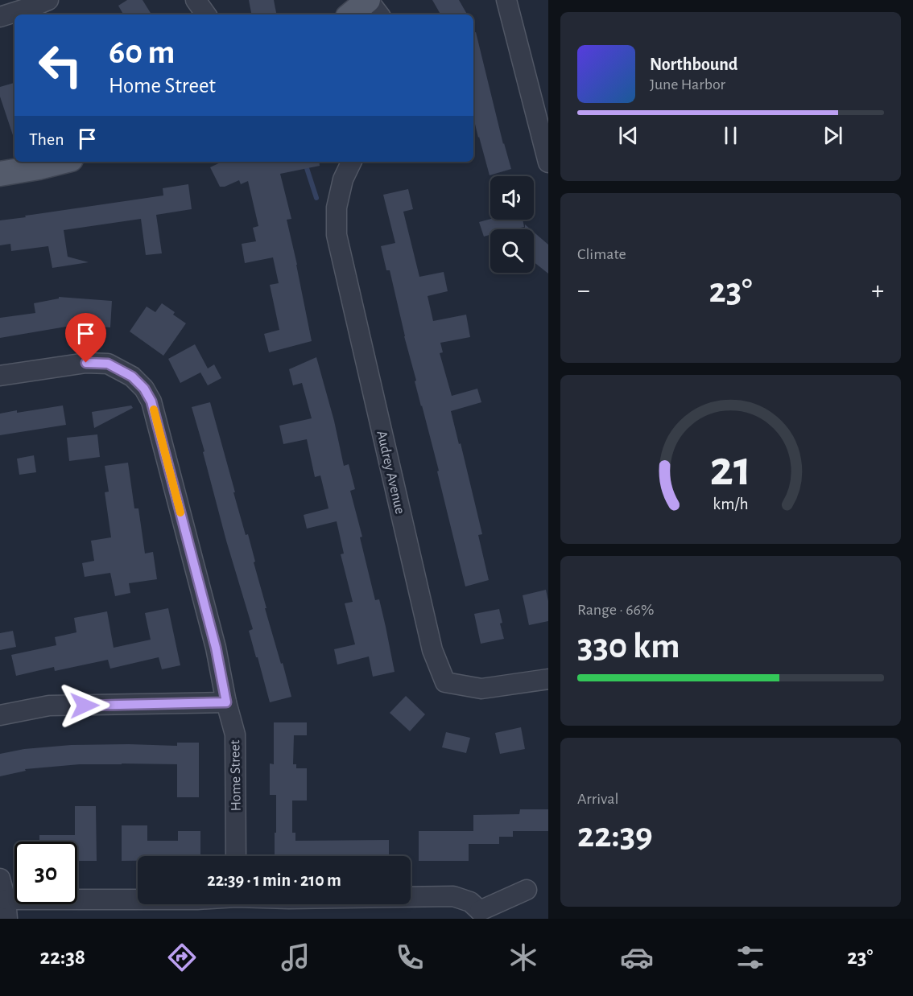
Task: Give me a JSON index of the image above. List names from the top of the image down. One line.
{"streets":{"street":["Audrey Avenue","Home Street"]},"page":{"turn":["60 m","Home Street"],"song":["Northbound","June Harbor"],"then":"Then","tile":["Climate",["Range · 66%","330 km"],["Arrival","22:39"]],"heat":["−","23°","+"],"limit":"30","trip":"22:39 · 1 min · 210 m","tabs":["22:38","23°"],"gauge":["21","km/h"]}}
